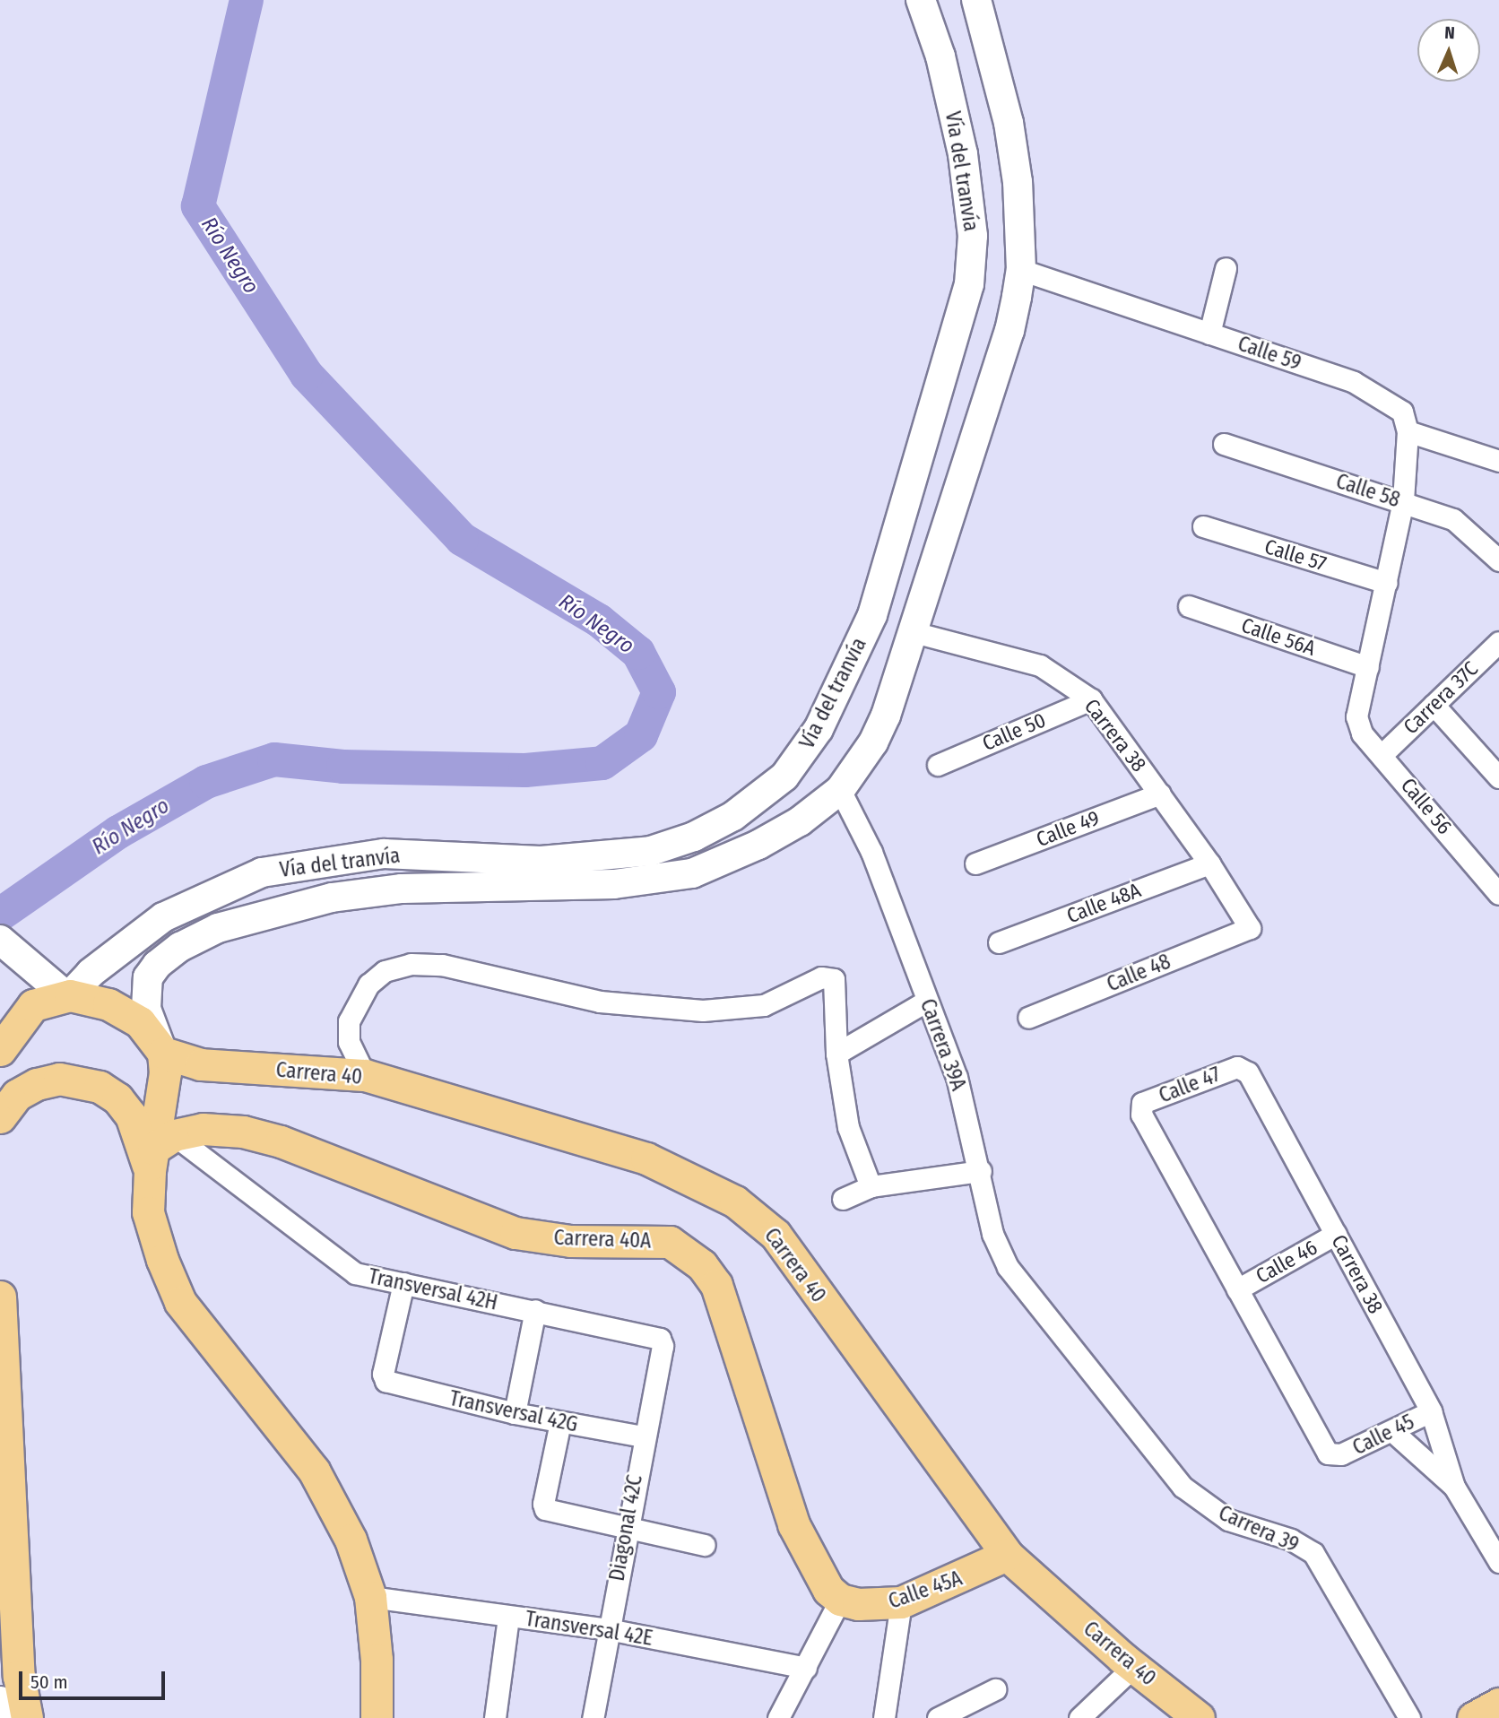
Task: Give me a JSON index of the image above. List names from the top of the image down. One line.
{"streets":{"main road":["Vía del tranvía","Carrera 40","Carrera 40A","Calle 45A"],"street":["Calle 59","Calle 58","Calle 57","Calle 56A","Carrera 37C","Calle 50","Carrera 38","Calle 56","Calle 49","Calle 48A","Calle 48","Carrera 39A","Calle 47","Calle 46","Transversal 42H","Transversal 42G","Calle 45","Diagonal 42C","Carrera 39","Transversal 42E"]},"crossings":[["Calle 56A","Calle 56"],["Carrera 37C","Calle 56"],["Calle 50","Carrera 38"],["Carrera 38","Calle 49"],["Carrera 38","Calle 48A"],["Carrera 38","Calle 48"],["Carrera 38","Calle 47"],["Carrera 38","Calle 46"],["Carrera 38","Calle 45"],["Carrera 39A","Carrera 39"],["Carrera 40","Calle 45A"],["Calle 47","Calle 46"],["Calle 47","Calle 45"],["Carrera 40A","Transversal 42H"],["Carrera 40A","Calle 45A"],["Calle 46","Calle 45"],["Transversal 42H","Transversal 42G"],["Transversal 42H","Diagonal 42C"],["Transversal 42G","Diagonal 42C"],["Diagonal 42C","Transversal 42E"]],"water":["Río Negro"],"scale_bar":"50 m","north":"top"}
